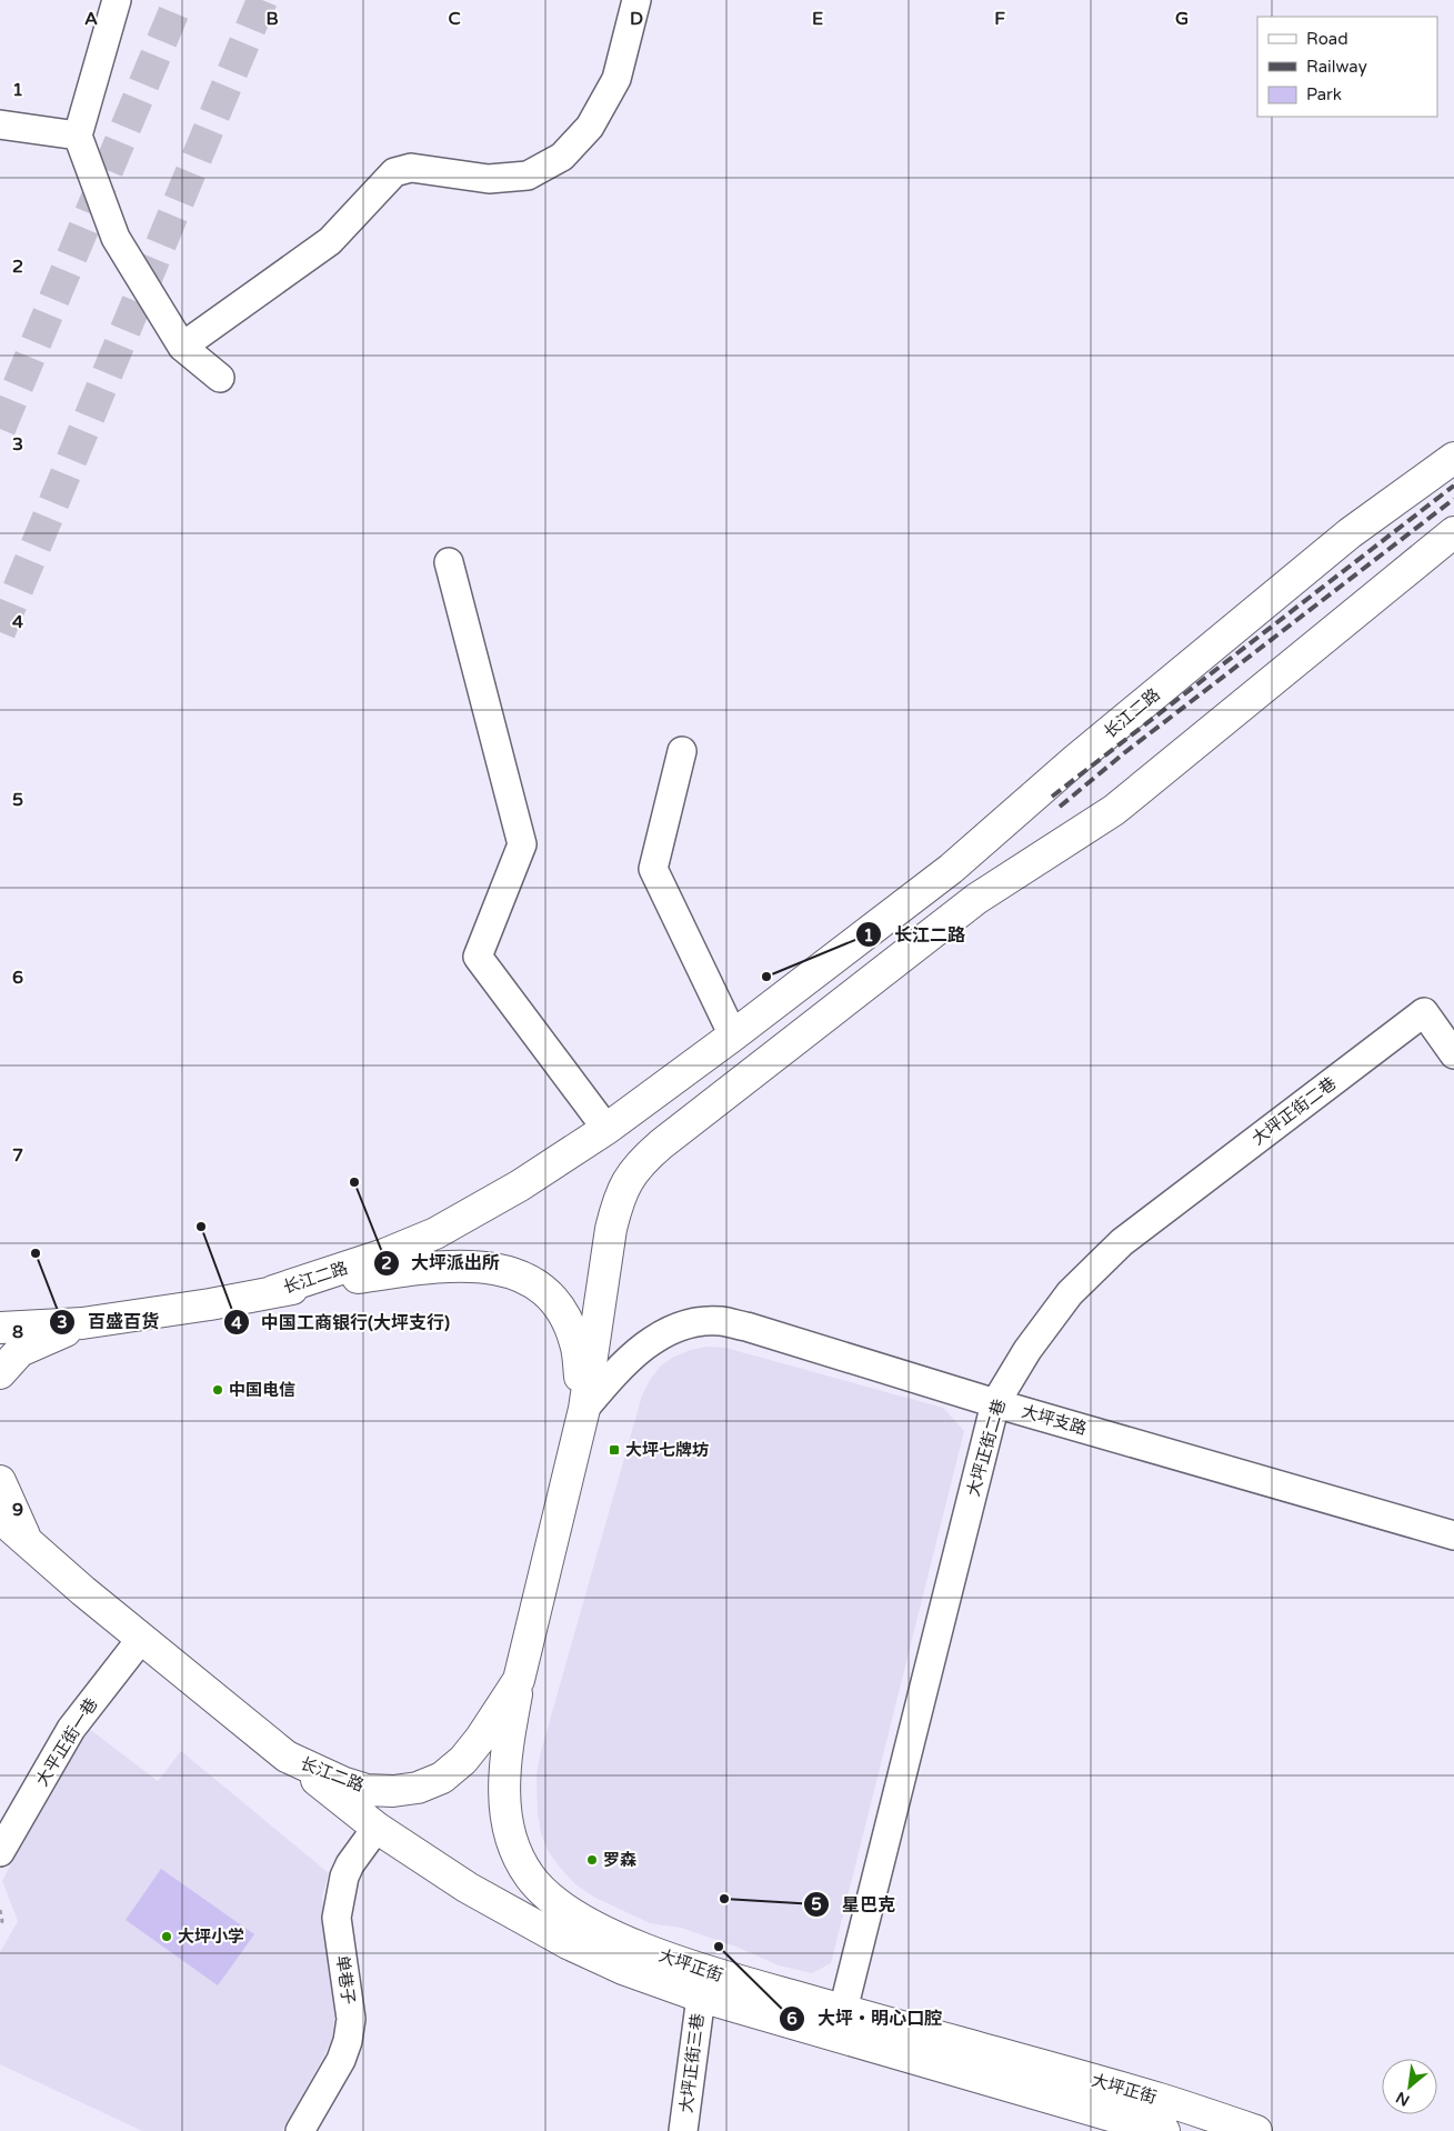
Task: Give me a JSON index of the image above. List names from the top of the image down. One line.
{"streets":{"main road":["长江二路","大坪正街"],"street":["大坪正街二巷","大坪支路","大平正街一巷","单巷子","大坪正街三巷"]},"crossings":[["长江二路","大坪支路"],["长江二路","大平正街一巷"],["长江二路","大坪正街"],["大坪正街二巷","大坪支路"],["大坪正街二巷","大坪正街"],["大坪正街","单巷子"],["大坪正街","大坪正街三巷"]],"places":{"other":["长江二路","大坪派出所","中国工商银行(大坪支行)","百盛百货","中国电信","罗森","星巴克","大坪小学","大坪‧明心口腔"],"transit":["大坪七牌坊"]},"legend":["Road","Railway","Park"],"north":"bottom left","grid":{"columns":["A","B","C","D","E","F","G"],"rows":["1","2","3","4","5","6","7","8","9"]}}
